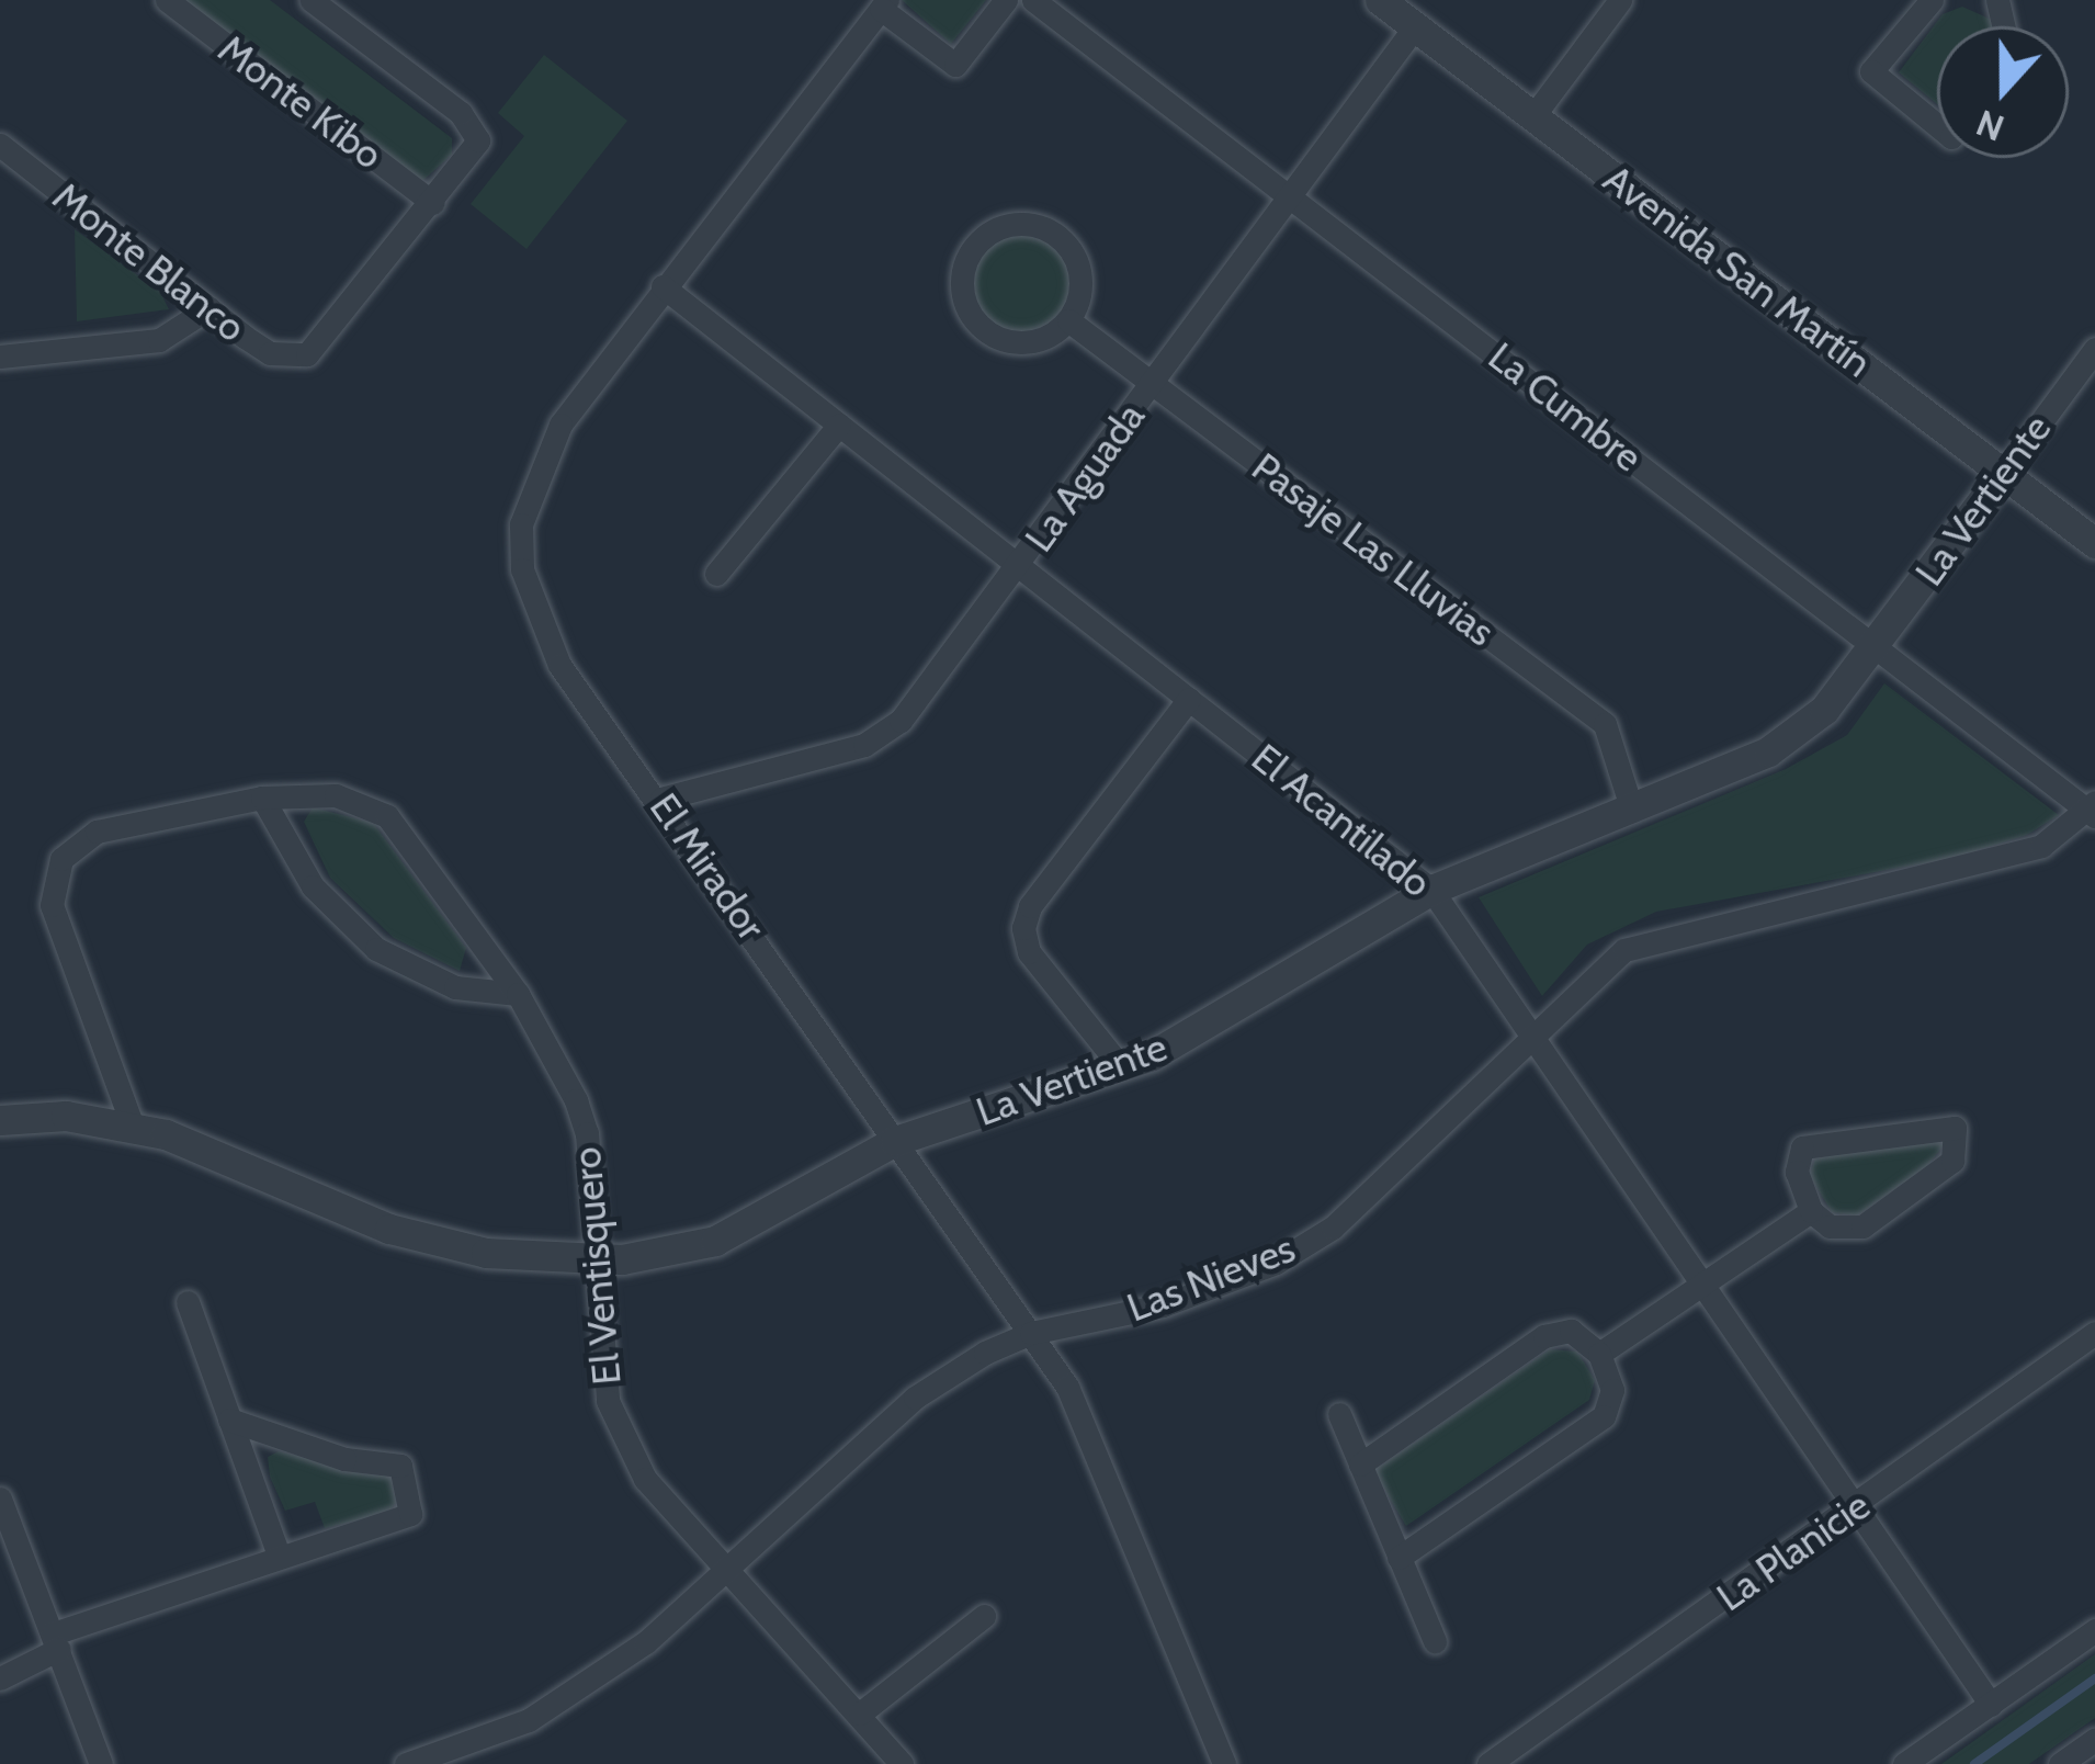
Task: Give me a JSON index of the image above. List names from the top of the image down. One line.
{"streets":{"street":["Monte Kibo","Monte Blanco","Avenida San Martín","La Cumbre","La Aguada","La Vertiente","Pasaje Las Lluvias","El Acantilado","El Mirador","El Ventisquero","Las Nieves","La Planicie"]},"crossings":[["Monte Kibo","Monte Blanco"],["Avenida San Martín","La Aguada"],["Avenida San Martín","La Vertiente"],["La Cumbre","La Aguada"],["La Cumbre","La Vertiente"],["La Cumbre","Las Nieves"],["La Aguada","Pasaje Las Lluvias"],["La Aguada","El Acantilado"],["La Aguada","El Mirador"],["La Vertiente","Pasaje Las Lluvias"],["La Vertiente","El Acantilado"],["La Vertiente","El Mirador"],["La Vertiente","El Ventisquero"],["El Acantilado","El Mirador"],["El Acantilado","Las Nieves"],["El Acantilado","La Planicie"],["El Mirador","Las Nieves"],["El Ventisquero","Las Nieves"]],"north":"bottom"}
